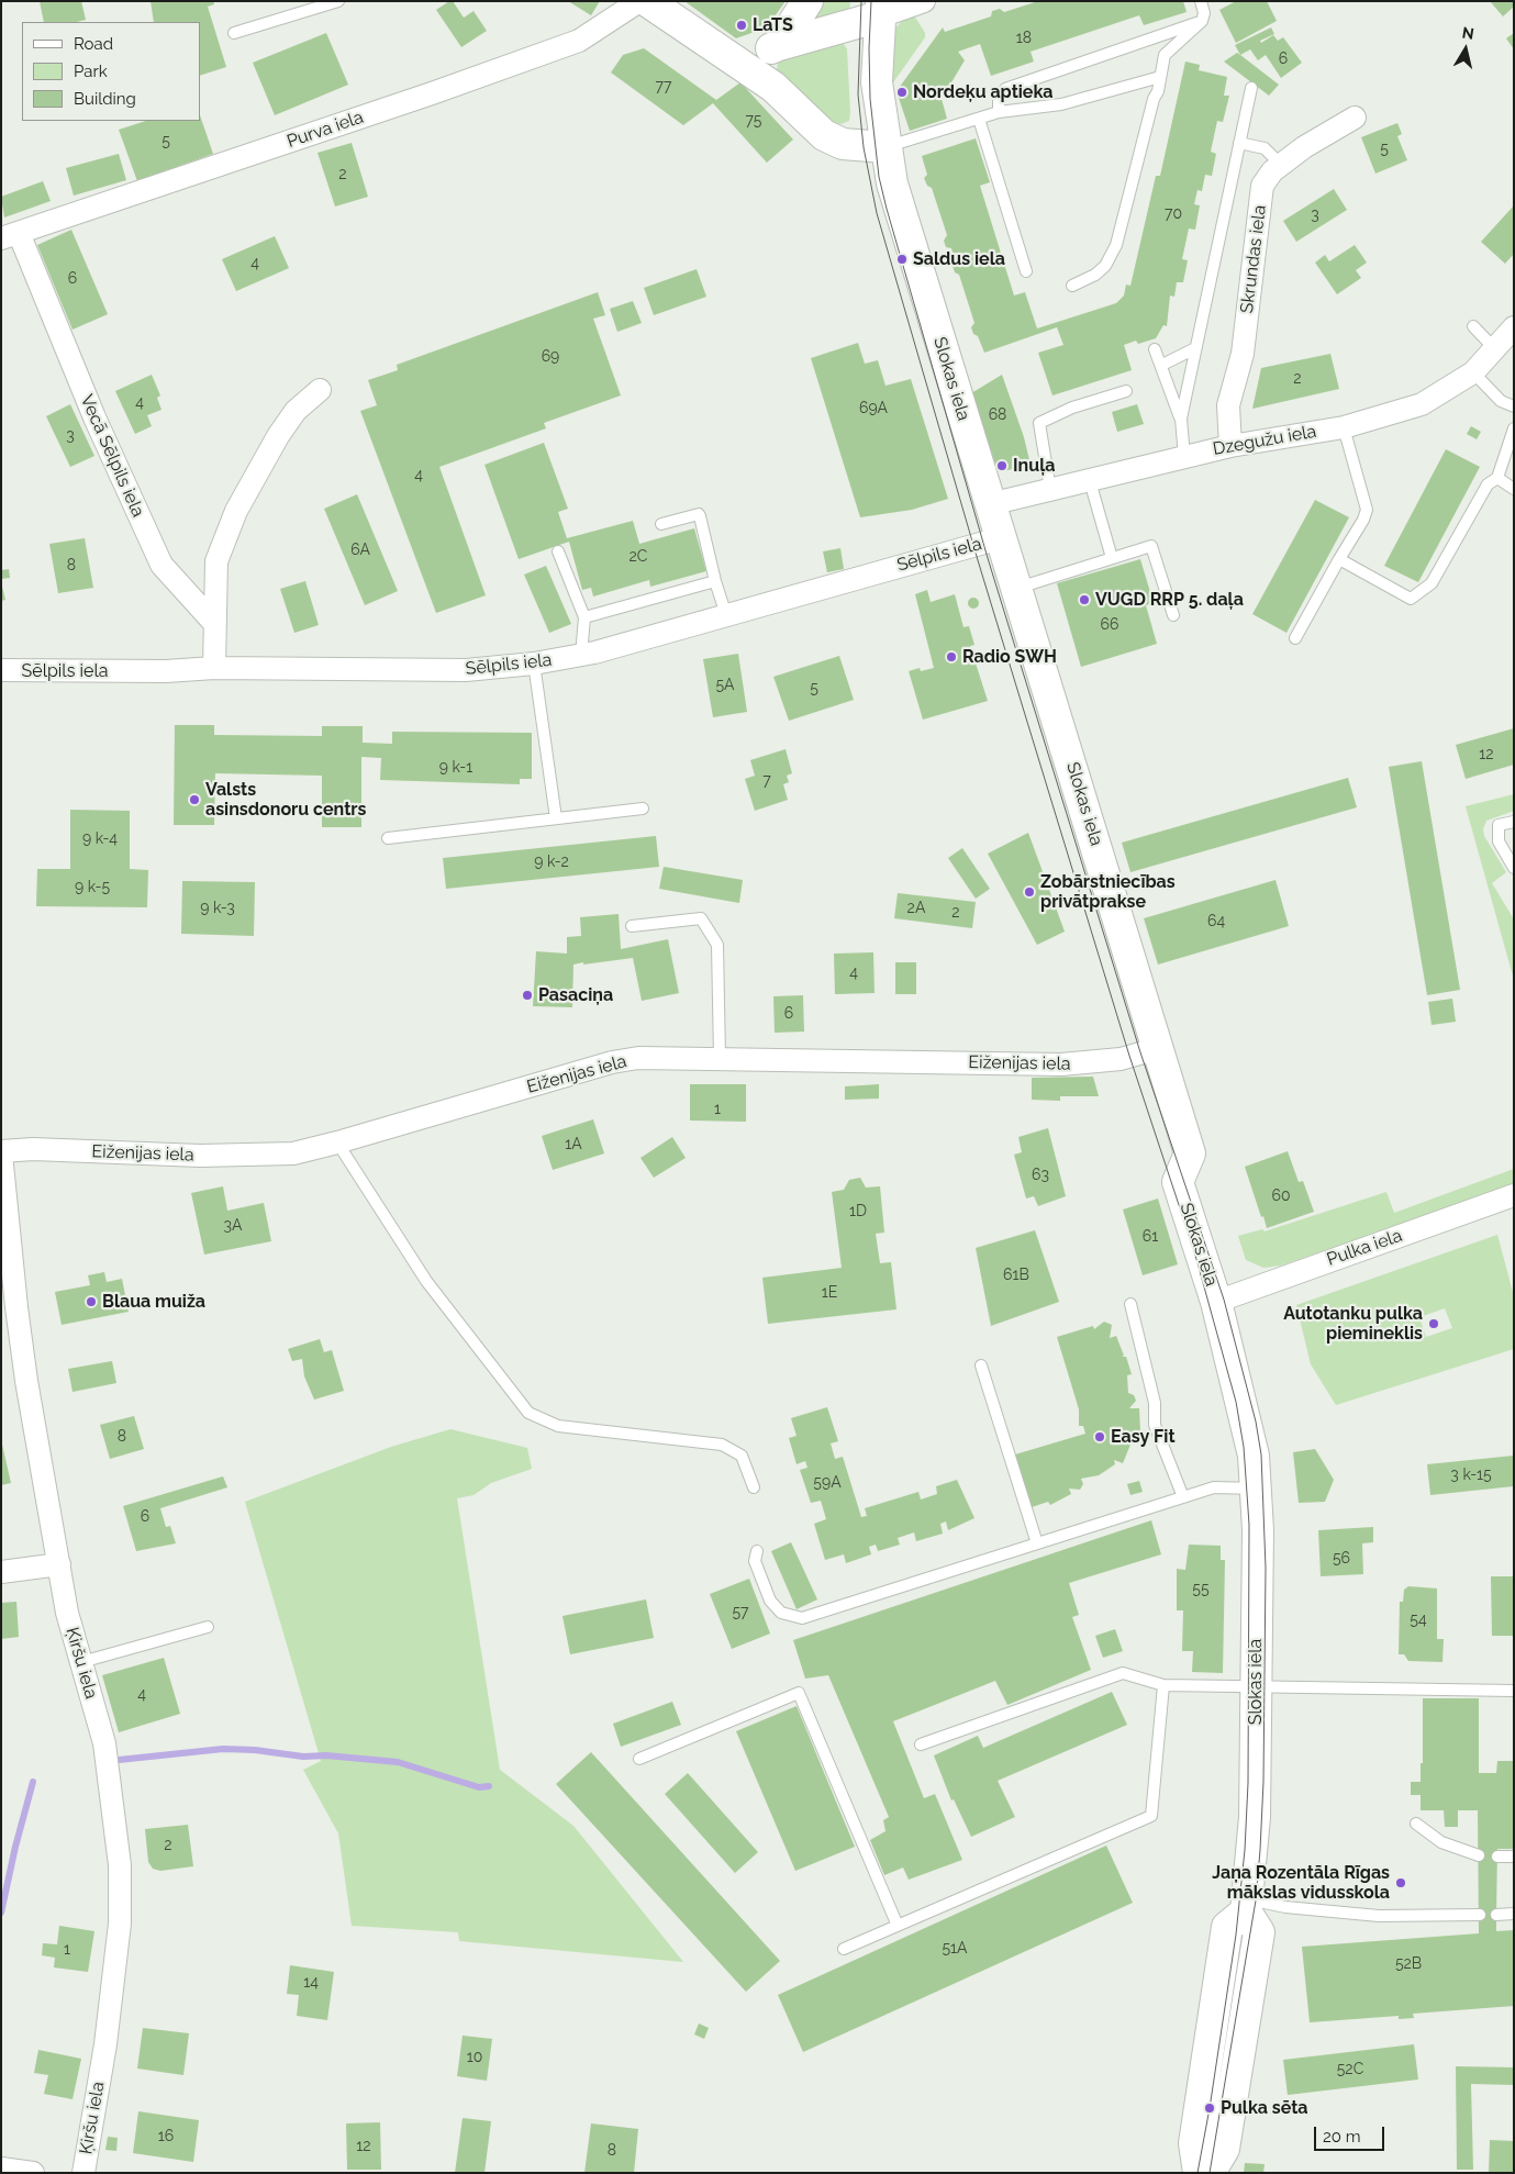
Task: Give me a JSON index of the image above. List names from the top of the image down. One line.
{"streets":{"street":["Purva iela","Skrundas iela","Slokas iela","Dzegužu iela","Vecā Sēlpils iela","Sēlpils iela","Eiženijas iela","Pulka iela","Ķiršu iela"]},"crossings":[["Purva iela","Vecā Sēlpils iela"],["Skrundas iela","Dzegužu iela"],["Slokas iela","Dzegužu iela"],["Slokas iela","Sēlpils iela"],["Slokas iela","Eiženijas iela"],["Slokas iela","Pulka iela"],["Eiženijas iela","Ķiršu iela"]],"places":["LaTS","Nordeķu aptieka","Saldus iela","Inuļa","VUGD RRP 5. daļa","Radio SWH","Valsts asinsdonoru centrs","Zobārstniecības privātprakse","Pasaciņa","Blaua muiža","Autotanku pulka piemineklis","Easy Fit","Jaņa Rozentāla Rīgas mākslas vidusskola","Pulka sēta"],"house_numbers":["18","6","77","75","5","5","2","70","3","4","6","69","2","4","69A","68","3","4","6A","2C","8","66","5A","5","12","9 k-1","7","9 k-4","9 k-2","9 k-5","9 k-3","2A","2","64","4","6","1","1A","63","60","1D","3A","61","61B","1E","8","3 k-15","59A","6","56","55","57","54","4","2","51A","1","52B","14","10","52C","16","12","8"],"legend":["Road","Park","Building"],"scale_bar":"20 m","north":"top"}
